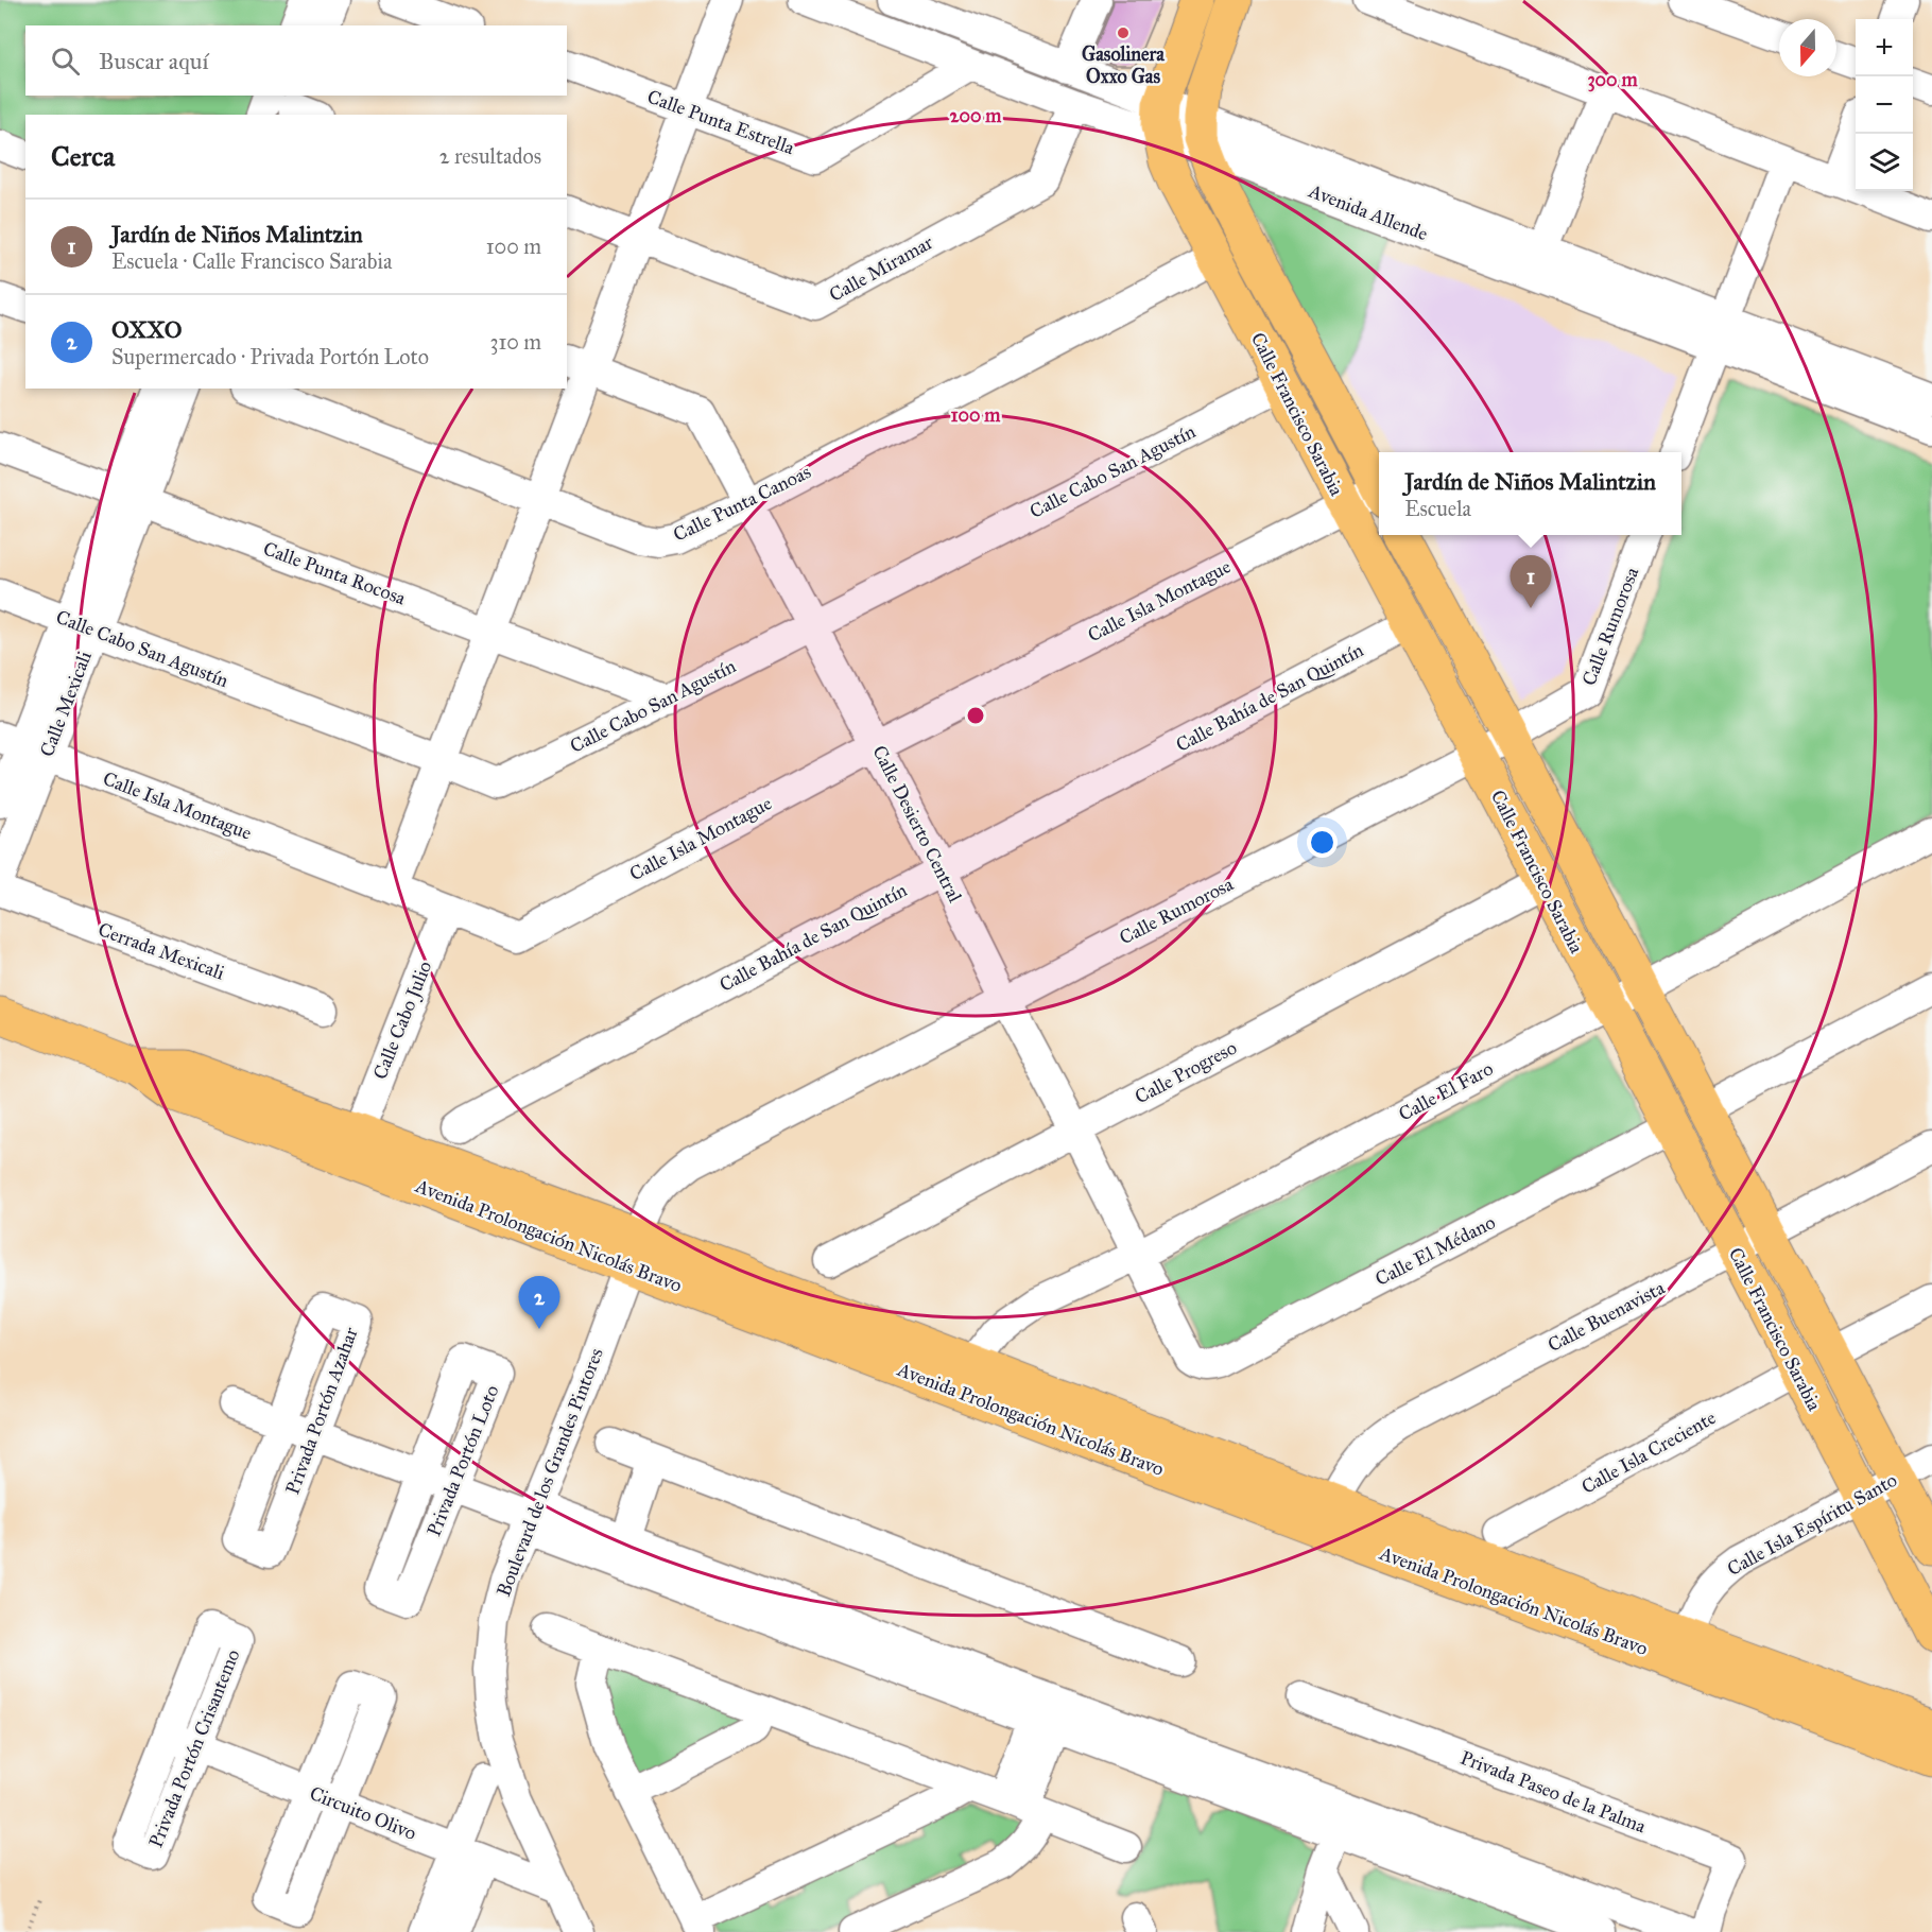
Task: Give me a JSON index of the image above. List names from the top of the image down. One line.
{"streets":{"main road":["Calle Francisco Sarabia","Avenida Prolongación Nicolás Bravo"],"street":["Calle Punta Estrella","Avenida Allende","Calle Miramar","Calle Cabo San Agustín","Calle Punta Canoas","Calle Punta Rocosa","Calle Isla Montague","Calle Rumorosa","Calle Bahía de San Quintín","Calle Mexicali","Calle Desierto Central","Cerrada Mexicali","Calle Cabo Julio","Calle Progreso","Calle El Faro","Calle El Médano","Calle Buenavista","Privada Portón Azahar","Calle Isla Creciente","Privada Portón Loto","Boulevard de los Grandes Pintores","Calle Isla Espíritu Santo","Privada Portón Crisantemo","Privada Paseo de la Palma","Circuito Olivo"]},"crossings":[["Calle Punta Estrella","Avenida Allende"],["Avenida Allende","Calle Miramar"],["Avenida Allende","Calle Francisco Sarabia"],["Calle Francisco Sarabia","Calle Cabo San Agustín"],["Calle Francisco Sarabia","Calle Punta Canoas"],["Calle Francisco Sarabia","Calle Isla Montague"],["Calle Francisco Sarabia","Calle Rumorosa"],["Calle Francisco Sarabia","Calle Bahía de San Quintín"],["Calle Francisco Sarabia","Calle Progreso"],["Calle Francisco Sarabia","Calle El Faro"],["Calle Francisco Sarabia","Calle El Médano"],["Calle Francisco Sarabia","Calle Buenavista"],["Calle Francisco Sarabia","Calle Isla Creciente"],["Calle Francisco Sarabia","Calle Isla Espíritu Santo"],["Calle Cabo San Agustín","Calle Punta Rocosa"],["Calle Cabo San Agustín","Calle Mexicali"],["Calle Cabo San Agustín","Calle Desierto Central"],["Calle Punta Canoas","Calle Desierto Central"],["Calle Punta Rocosa","Calle Mexicali"],["Calle Isla Montague","Calle Mexicali"],["Calle Isla Montague","Calle Desierto Central"],["Calle Isla Montague","Calle Cabo Julio"],["Calle Rumorosa","Calle Desierto Central"],["Calle Rumorosa","Avenida Prolongación Nicolás Bravo"],["Calle Rumorosa","Boulevard de los Grandes Pintores"],["Calle Bahía de San Quintín","Calle Desierto Central"],["Calle Desierto Central","Calle Progreso"],["Calle Desierto Central","Calle El Faro"],["Calle Desierto Central","Calle El Médano"],["Calle Cabo Julio","Avenida Prolongación Nicolás Bravo"],["Calle El Faro","Avenida Prolongación Nicolás Bravo"],["Avenida Prolongación Nicolás Bravo","Calle Buenavista"],["Avenida Prolongación Nicolás Bravo","Boulevard de los Grandes Pintores"],["Avenida Prolongación Nicolás Bravo","Calle Isla Espíritu Santo"],["Boulevard de los Grandes Pintores","Circuito Olivo"],["Privada Portón Crisantemo","Circuito Olivo"]],"places":["Gasolinera Oxxo Gas"],"north":"bottom","page":{"map_buttons":["+","−"],"search":"Buscar aquí","heading":["Cerca","2 resultados"],"list":[{"mark":"1","name":"Jardín de Niños Malintzin","note":"Escuela · Calle Francisco Sarabia","value":"100 m"},{"mark":"2","name":"OXXO","note":"Supermercado · Privada Portón Loto","value":"310 m"}],"popup":["Jardín de Niños Malintzin","Escuela"],"pins":["1","2"]},"rings":["300 m","200 m","100 m"]}
